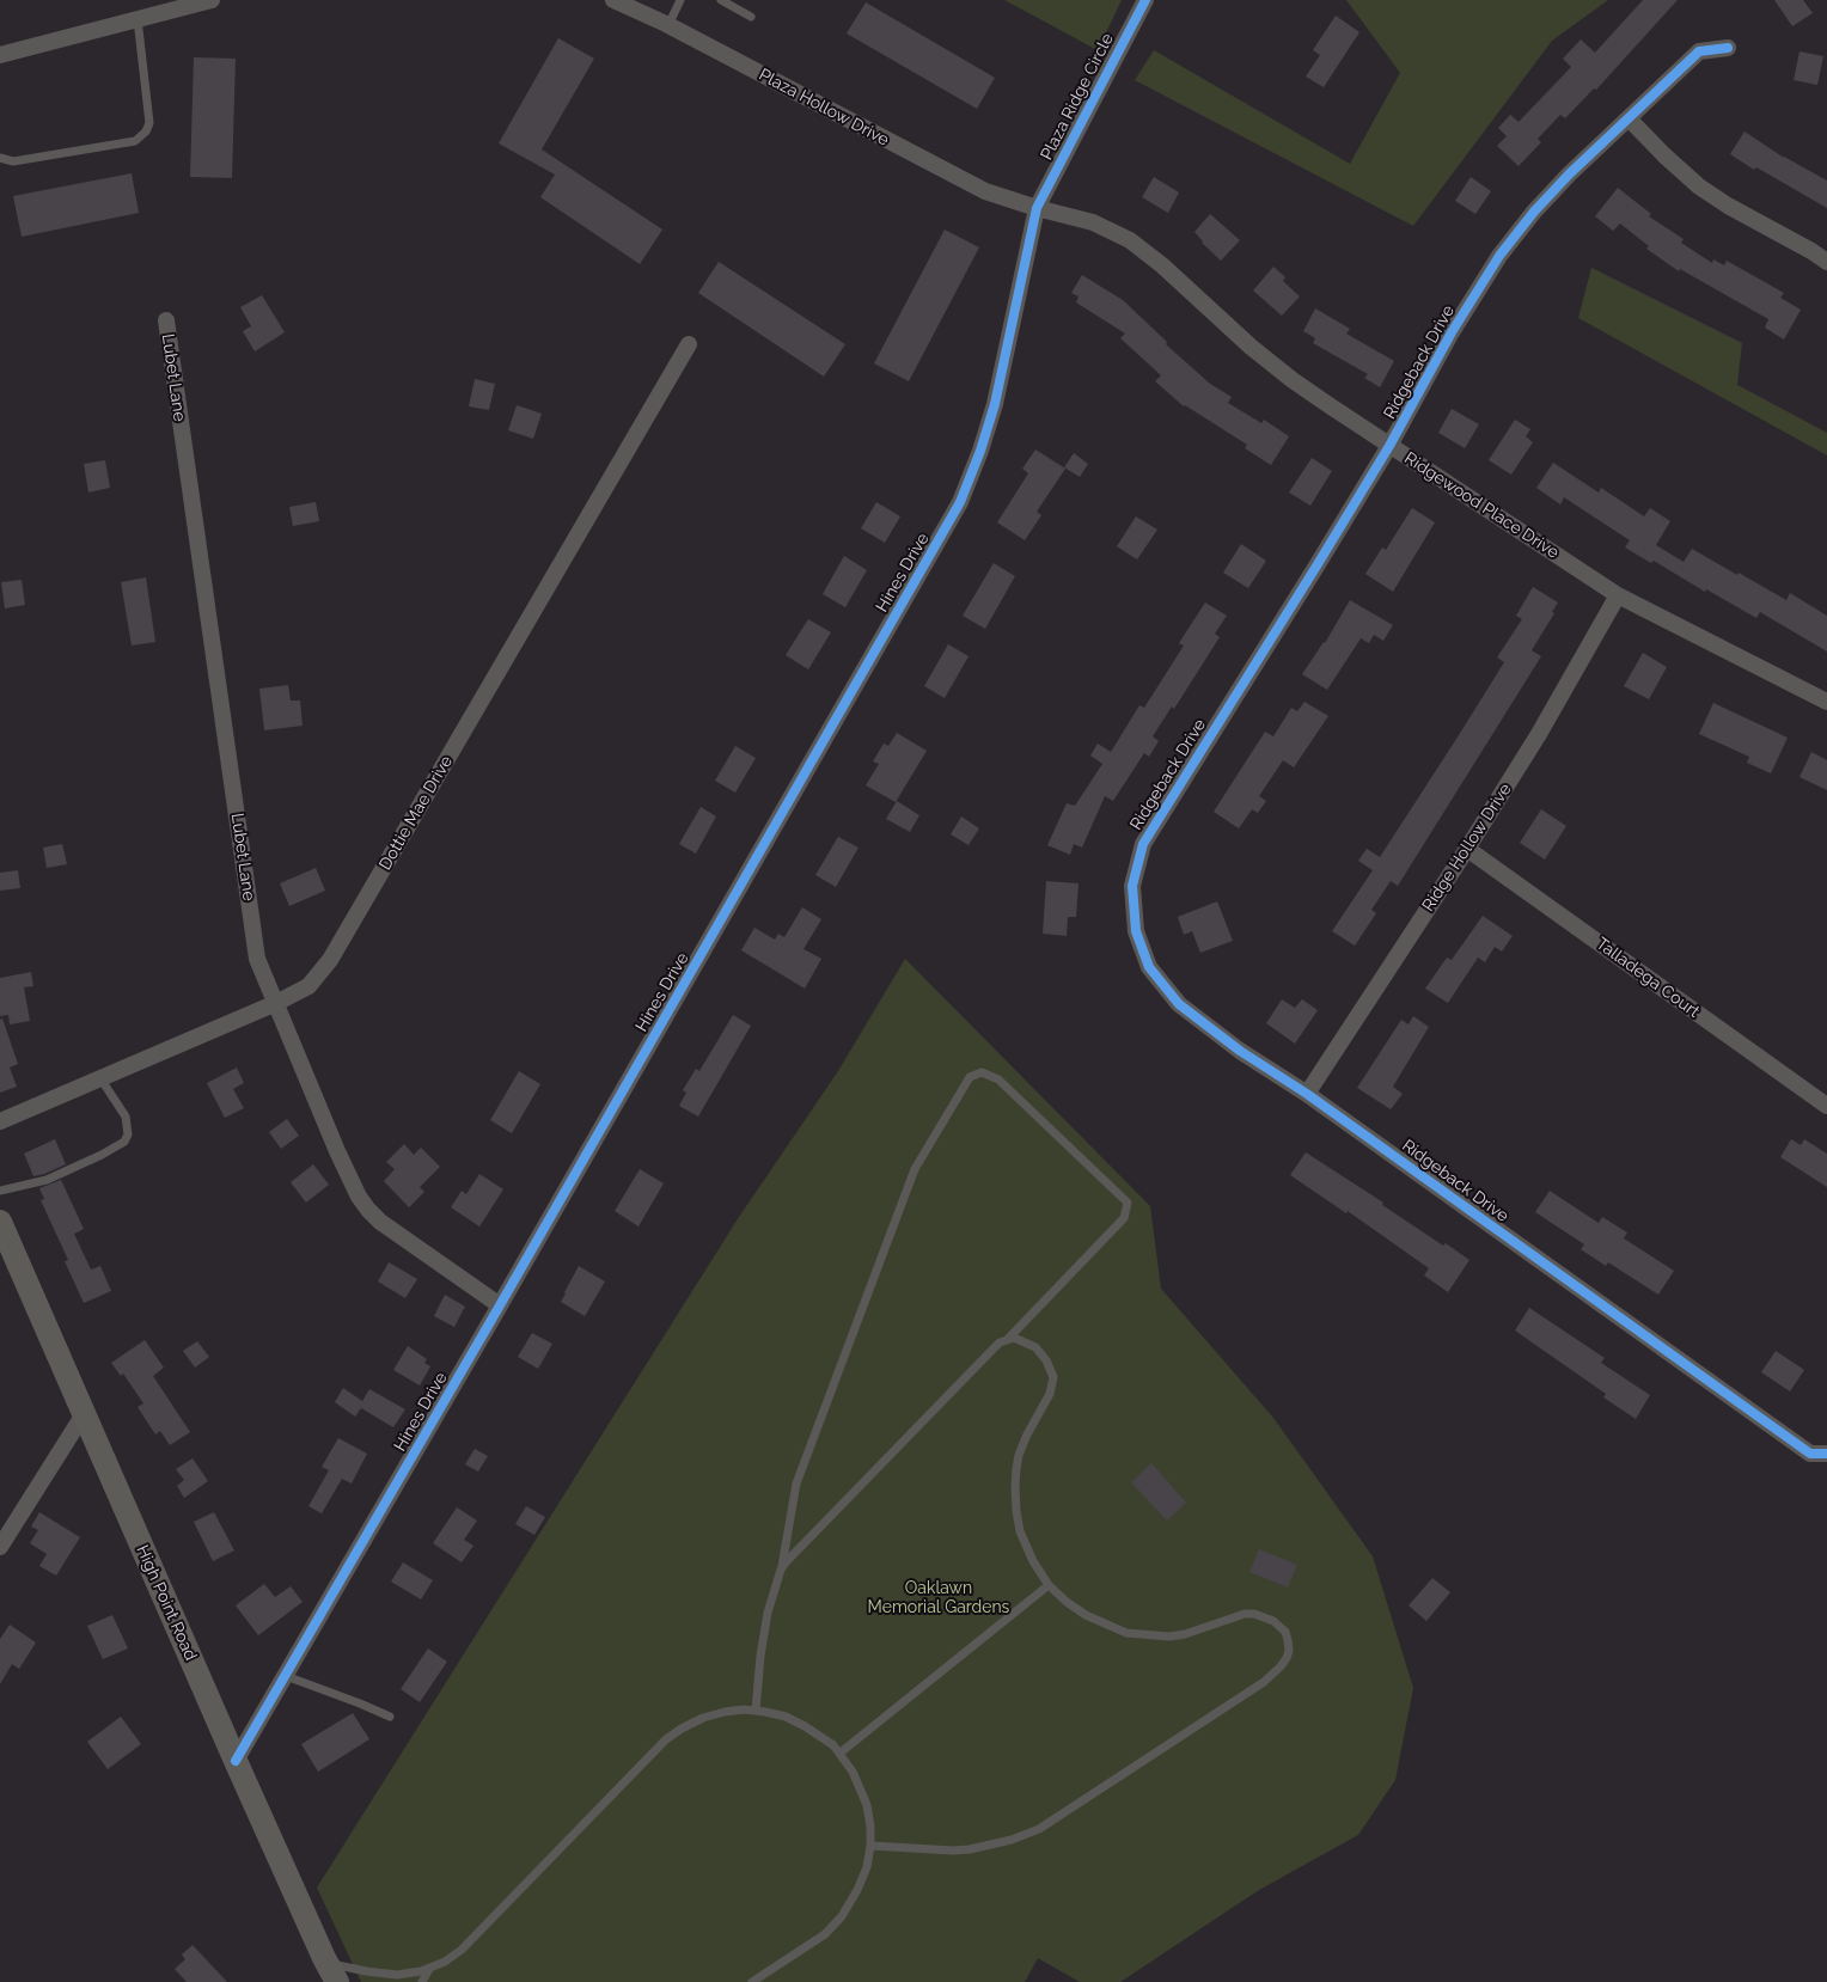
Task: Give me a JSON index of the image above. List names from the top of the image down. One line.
{"streets":{"main road":["High Point Road"],"street":["Plaza Ridge Circle","Plaza Hollow Drive","Ridgeback Drive","Lubet Lane","Ridgewood Place Drive","Hines Drive","Dottie Mae Drive","Ridge Hollow Drive","Talladega Court"]},"crossings":[["Plaza Ridge Circle","Plaza Hollow Drive"],["Plaza Ridge Circle","Ridgewood Place Drive"],["Plaza Ridge Circle","Hines Drive"],["Plaza Hollow Drive","Ridgewood Place Drive"],["Plaza Hollow Drive","Hines Drive"],["Ridgeback Drive","Ridgewood Place Drive"],["Ridgeback Drive","Ridge Hollow Drive"],["Lubet Lane","Hines Drive"],["Lubet Lane","Dottie Mae Drive"],["Ridgewood Place Drive","Hines Drive"],["Ridgewood Place Drive","Ridge Hollow Drive"],["Hines Drive","High Point Road"],["Ridge Hollow Drive","Talladega Court"]],"parks":["Oaklawn Memorial Gardens"]}
